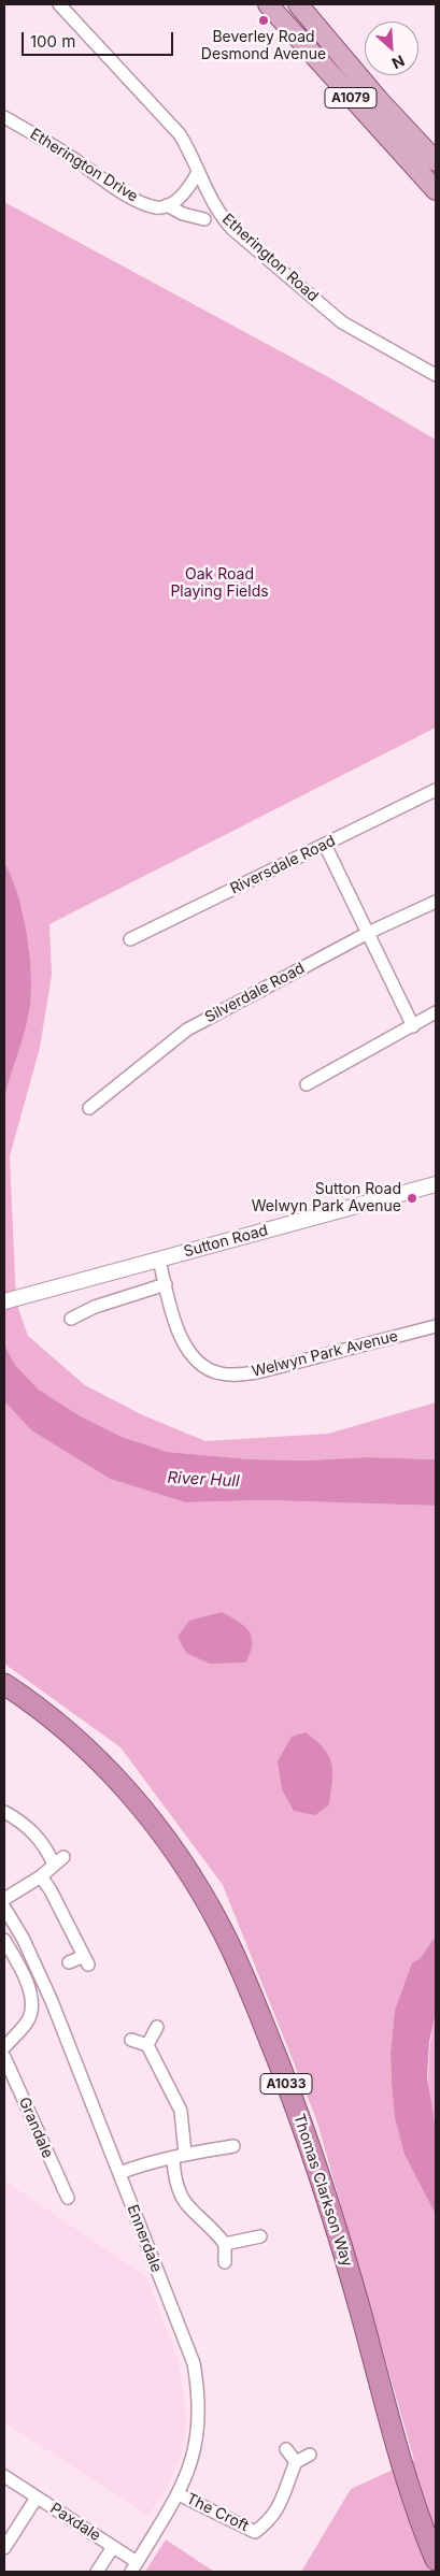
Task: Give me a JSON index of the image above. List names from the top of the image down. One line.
{"streets":{"highway":["A1033","Thomas Clarkson Way"],"main road":["A1079"],"street":["Etherington Drive","Etherington Road","Riversdale Road","Silverdale Road","Sutton Road","Welwyn Park Avenue","Grandale","Ennerdale","The Croft","Paxdale"]},"crossings":[["Sutton Road","Welwyn Park Avenue"],["Ennerdale","The Croft"],["Ennerdale","Paxdale"]],"water":["River Hull"],"parks":["Oak Road Playing Fields"],"places":["Beverley Road Desmond Avenue","Sutton Road Welwyn Park Avenue"],"scale_bar":"100 m","north":"bottom right"}
